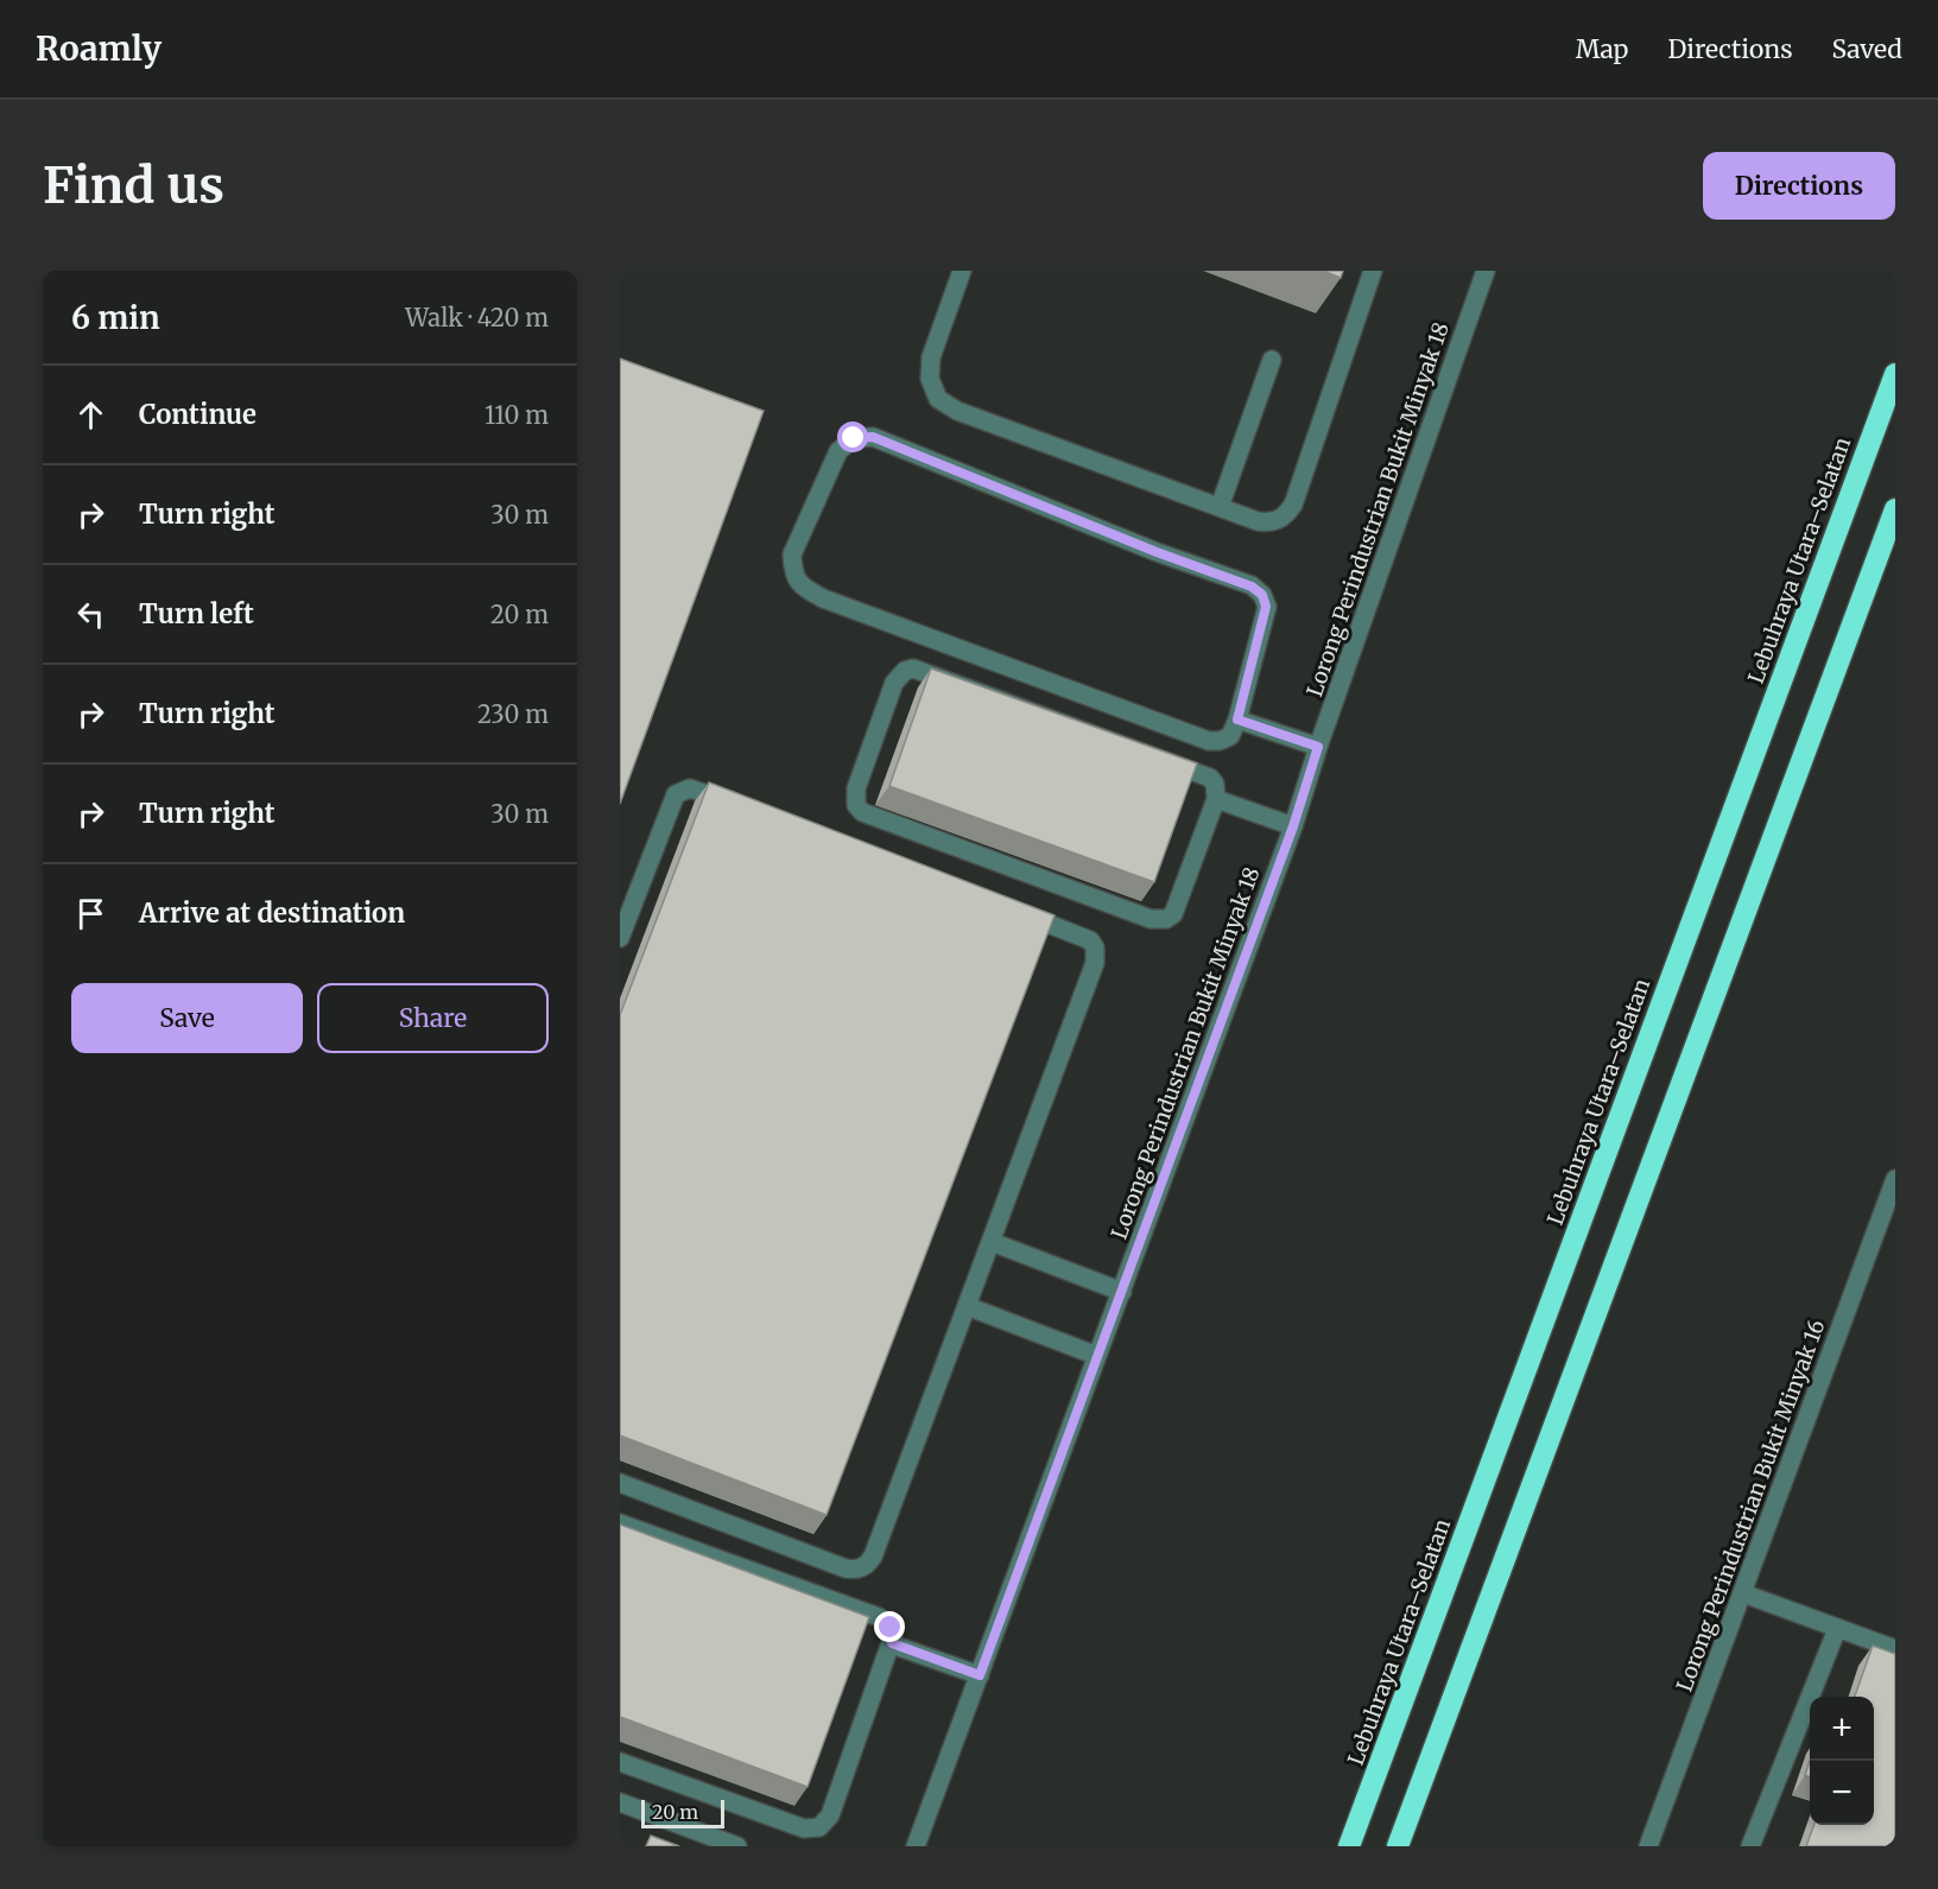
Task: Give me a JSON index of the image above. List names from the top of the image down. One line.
{"streets":{"highway":["Lebuhraya Utara–Selatan"],"street":["Lorong Perindustrian Bukit Minyak 18","Lorong Perindustrian Bukit Minyak 16"]},"scale_bar":"20 m","page":{"header":"Roamly","nav":["Map","Directions","Saved"],"buttons":["Directions",["Save","Share"]],"title":"Find us","heading":["6 min","Walk · 420 m"],"list":[["Continue","110 m"],["Turn right","30 m"],["Turn left","20 m"],["Turn right","230 m"],["Turn right","30 m"],"Arrive at destination"],"map_buttons":["+","−"],"scale":"20 m"}}
